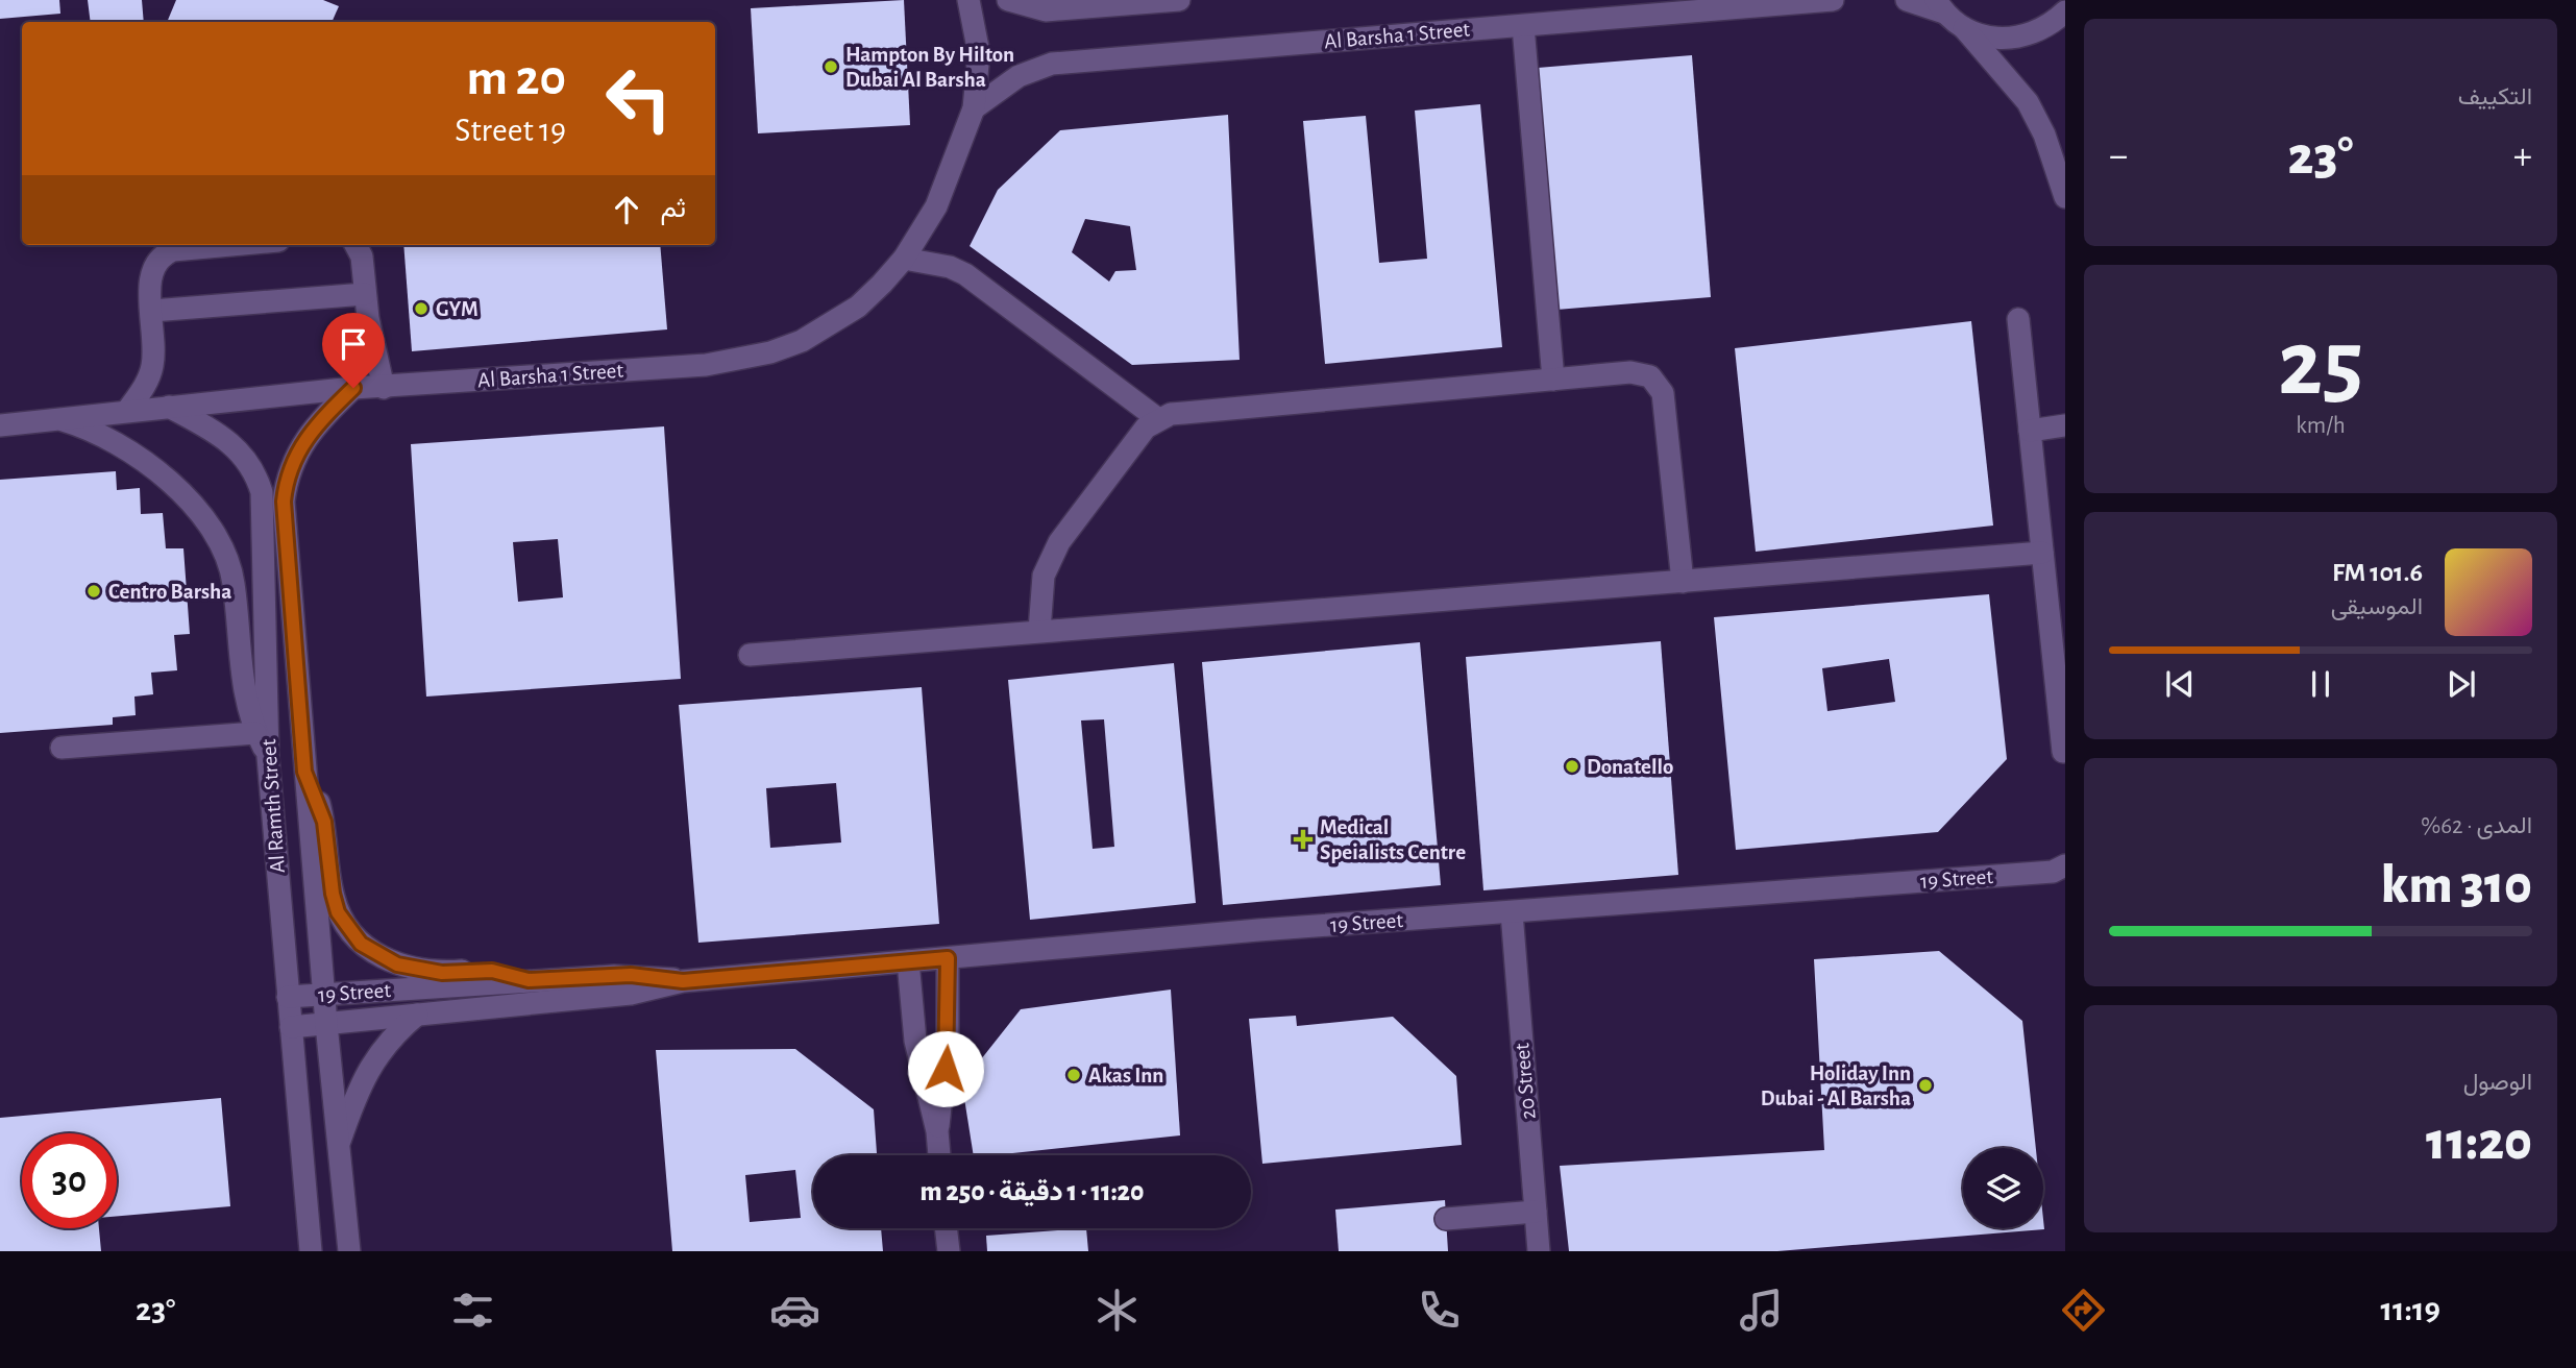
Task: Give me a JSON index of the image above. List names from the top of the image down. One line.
{"streets":{"street":["Al Barsha 1 Street","Al Ramth Street","19 Street","20 Street"]},"crossings":[["Al Barsha 1 Street","Al Ramth Street"],["Al Ramth Street","19 Street"],["19 Street","20 Street"]],"places":{"other":["Hampton By Hilton Dubai Al Barsha","GYM","Centro Barsha","Donatello","Akas Inn","Holiday Inn Dubai - Al Barsha"],"health":["Medical Speialists Centre"]},"page":{"tile":["التكييف",["25","km/h"],["المدى · 62%","310 km"],["الوصول","11:20"]],"turn":["20 m","19 Street"],"heat":["−","23°","+"],"then":"ثم","song":["101.6 FM","الموسيقى"],"limit":"30","trip":"11:20 · 1 دقيقة · 250 m","tabs":["11:19","23°"]}}
